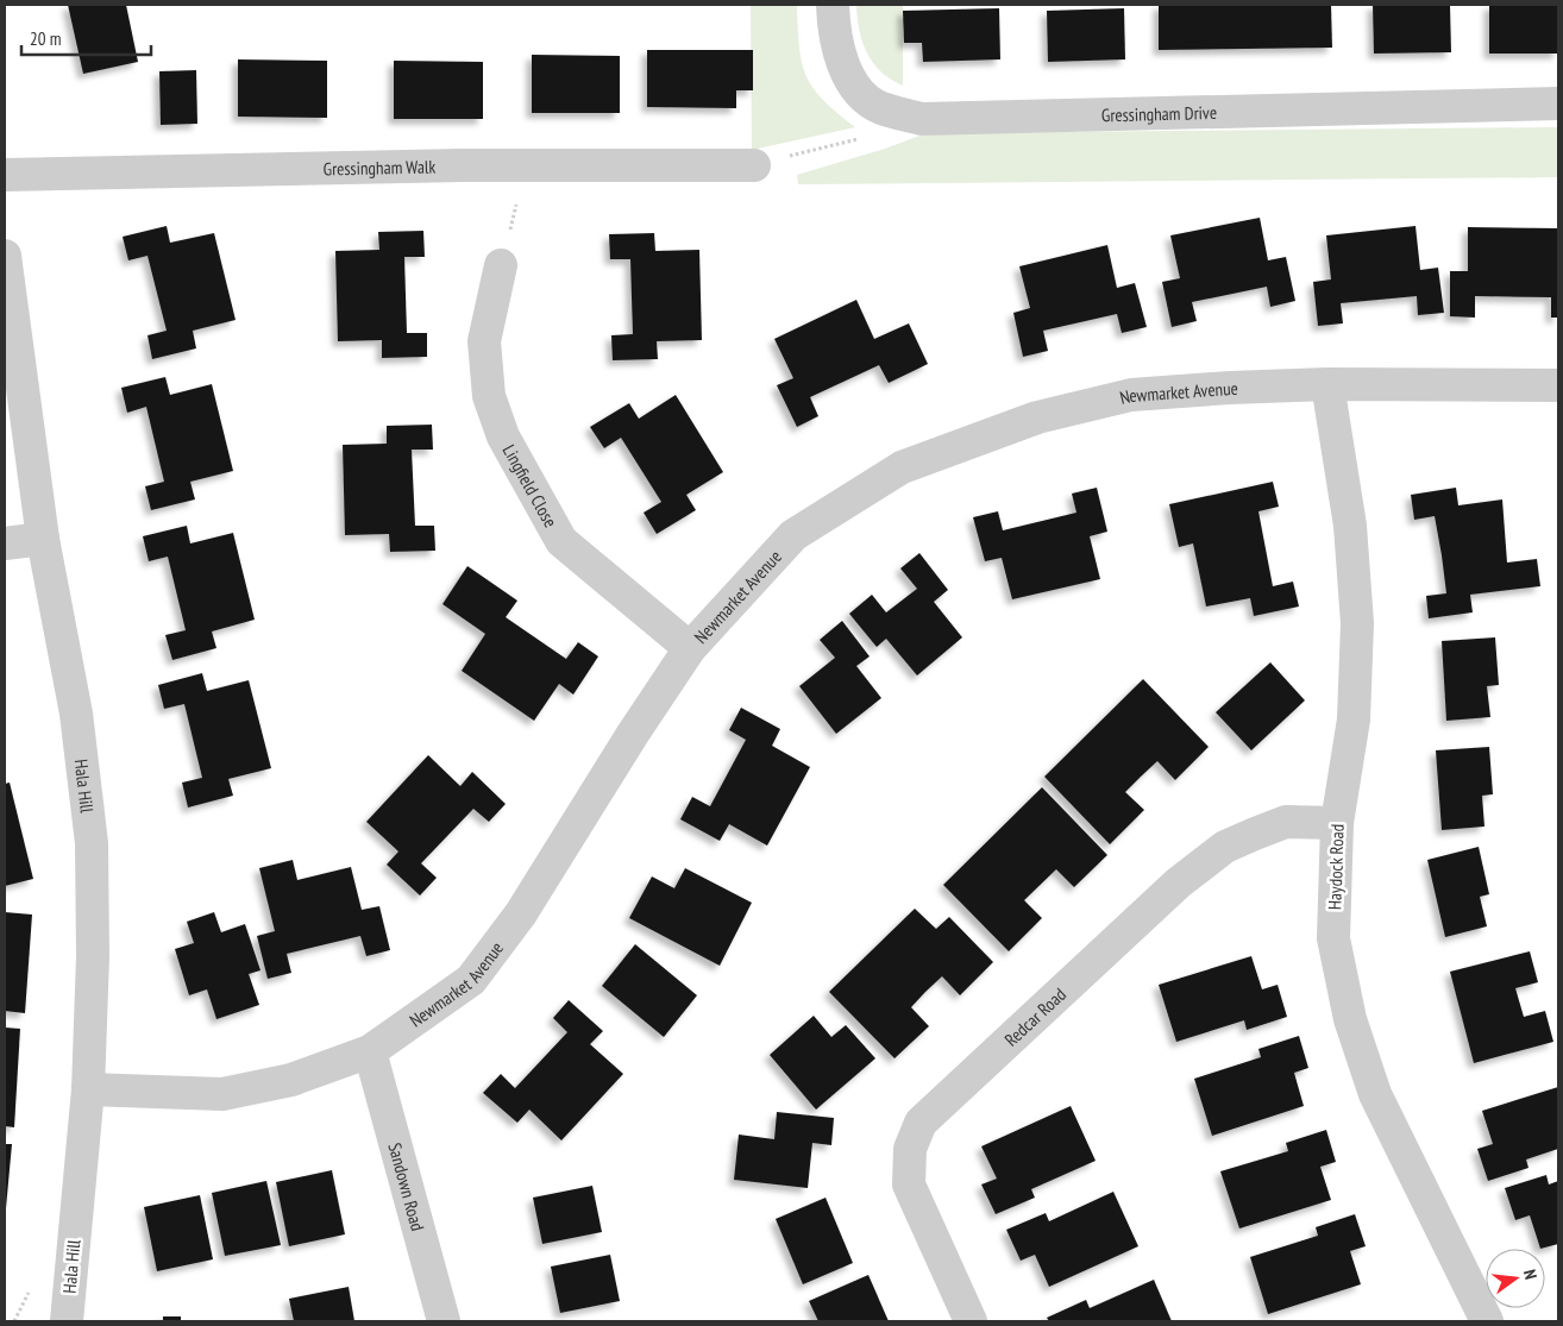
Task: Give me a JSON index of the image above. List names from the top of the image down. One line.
{"streets":{"street":["Gressingham Drive","Gressingham Walk","Newmarket Avenue","Lingfield Close","Hala Hill","Haydock Road","Redcar Road","Sandown Road"]},"crossings":[["Newmarket Avenue","Lingfield Close"],["Newmarket Avenue","Hala Hill"],["Newmarket Avenue","Haydock Road"],["Newmarket Avenue","Sandown Road"],["Haydock Road","Redcar Road"]],"scale_bar":"20 m","north":"right"}
